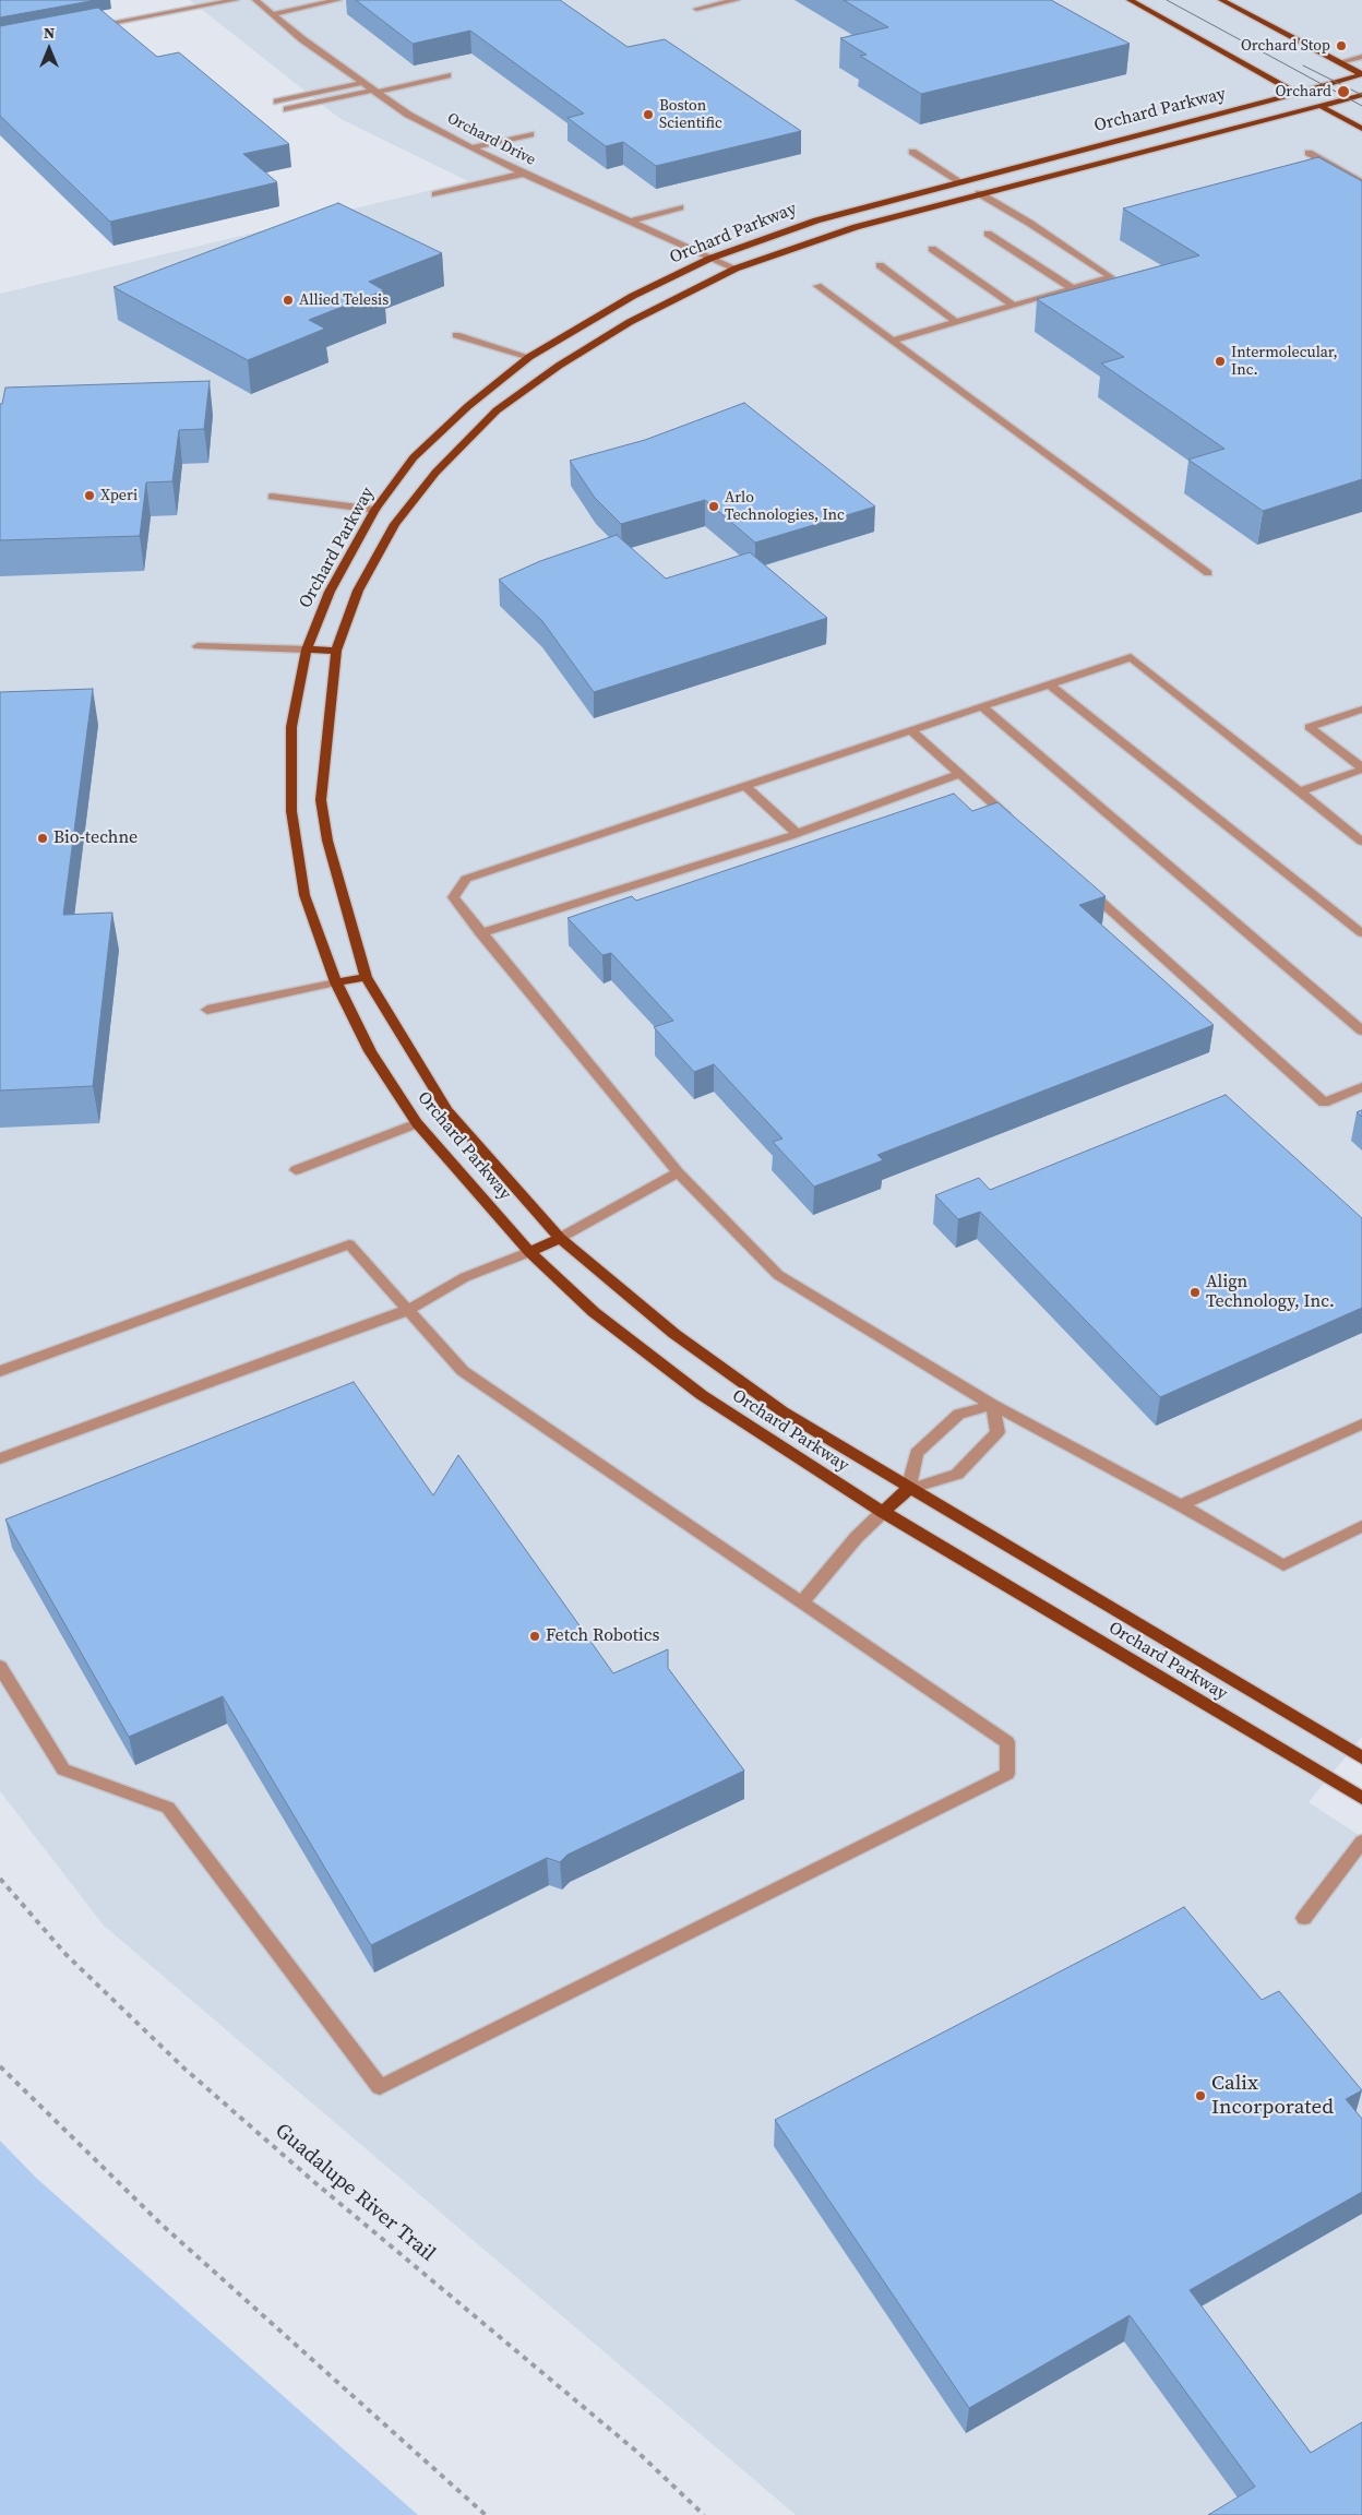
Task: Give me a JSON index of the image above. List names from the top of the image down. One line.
{"streets":{"main road":["Orchard Parkway"],"street":["Orchard Drive"],"path":["Guadalupe River Trail"]},"crossings":[["Orchard Parkway","Orchard Drive"]],"places":["Orchard Stop","Orchard","Boston Scientific","Allied Telesis","Intermolecular, Inc.","Xperi","Arlo Technologies, Inc","Bio-techne","Align Technology, Inc.","Fetch Robotics","Calix Incorporated"],"north":"top"}
